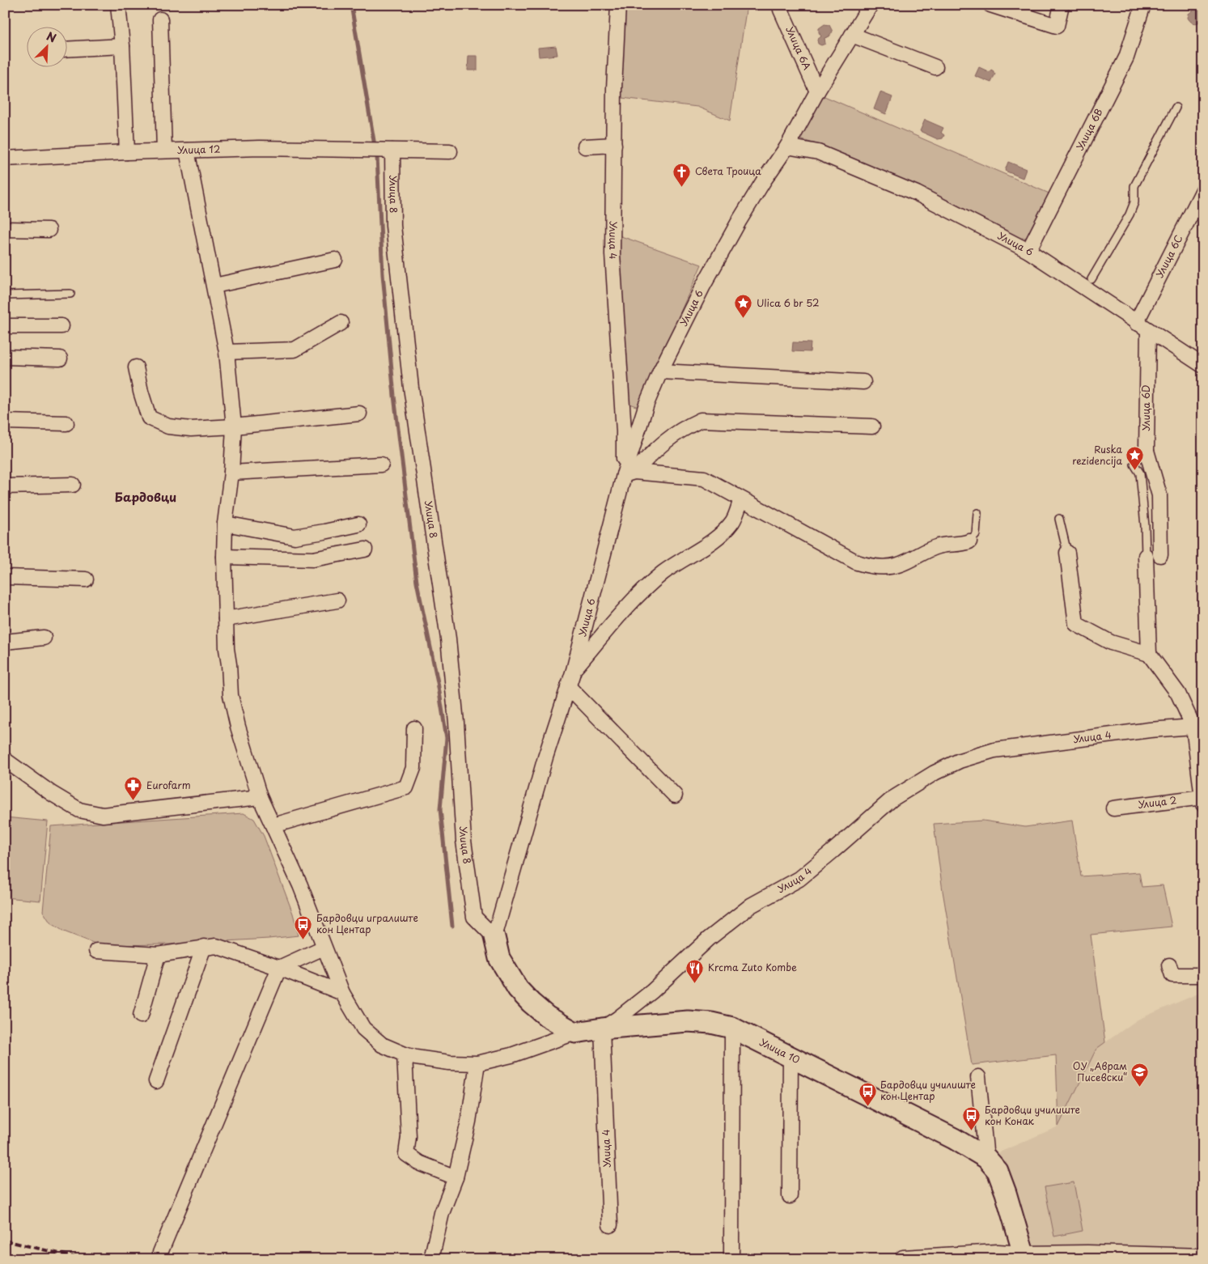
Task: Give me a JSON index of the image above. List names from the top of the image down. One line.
{"streets":{"street":["Улица 6A","Улица 6B","Улица 12","Улица 8","Улица 4","Улица 6","Улица 6C","Улица 6D","Улица 2","Улица 10"]},"crossings":[["Улица 6B","Улица 6"],["Улица 12","Улица 8"],["Улица 8","Улица 6"],["Улица 4","Улица 6"],["Улица 4","Улица 2"],["Улица 4","Улица 10"],["Улица 6","Улица 6C"],["Улица 6","Улица 6D"]],"districts":["Бардовци"],"places":{"church":["Света Троица"],"place":["Ulica 6 br 52","Ruska rezidencija"],"pharmacy":["Eurofarm"],"bus stop":["Бардовци игралиште кон Центар","Бардовци училиште кон Центар","Бардовци училиште кон Конак"],"restaurant":["Krcma Zuto Kombe"],"school or university":["ОУ „Аврам Писевски“"]},"north":"top right"}
